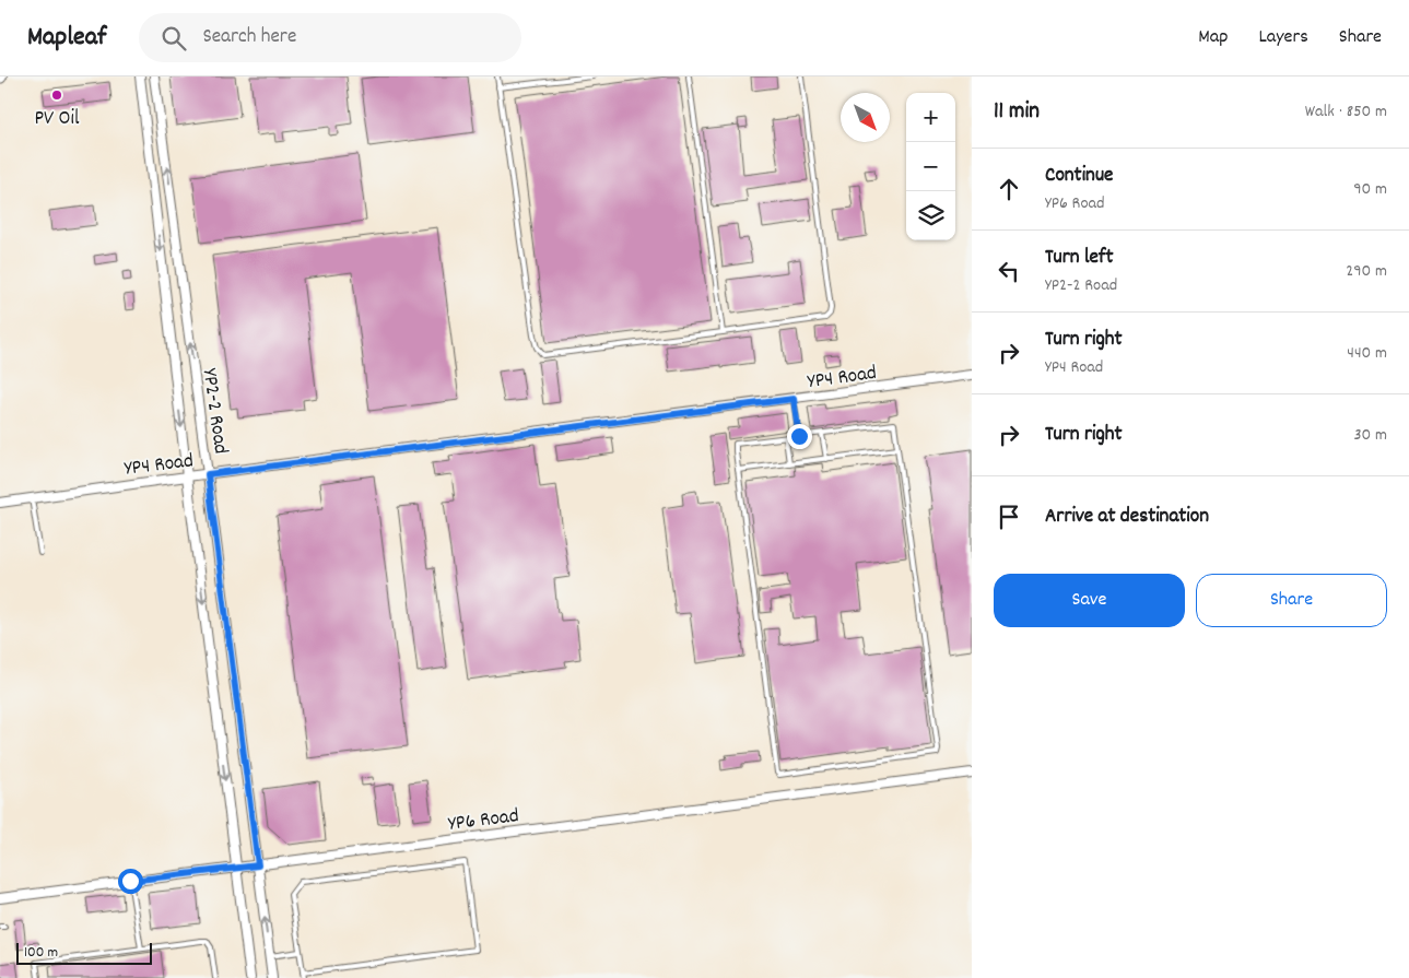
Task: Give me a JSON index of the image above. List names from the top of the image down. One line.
{"streets":{"street":["YP4 Road","YP2-2 Road","YP6 Road"]},"crossings":[["YP4 Road","YP2-2 Road"],["YP2-2 Road","YP6 Road"]],"places":["PV Oil"],"scale_bar":"100 m","north":"bottom right","page":{"header":"Mapleaf","search":"Search here","nav":["Map","Layers","Share"],"heading":["11 min","Walk · 850 m"],"map_buttons":["+","−"],"list":[["Continue","YP6 Road","90 m"],["Turn left","YP2-2 Road","290 m"],["Turn right","YP4 Road","440 m"],["Turn right","30 m"],"Arrive at destination"],"buttons":["Save","Share"],"scale":"100 m"}}
